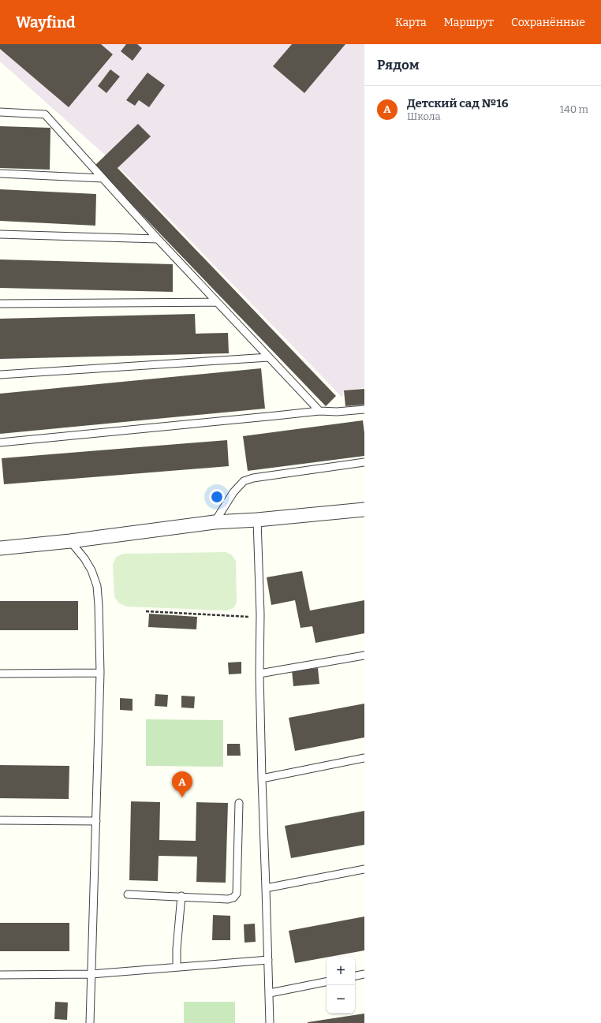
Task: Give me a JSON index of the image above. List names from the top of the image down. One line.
{"page":{"header":"Wayfind","nav":["Карта","Маршрут","Сохранённые"],"heading":"Рядом","list":[{"mark":"A","name":"Детский сад №16","note":"Школа","value":"140 m"}],"pins":"A","map_buttons":["+","−"]}}
